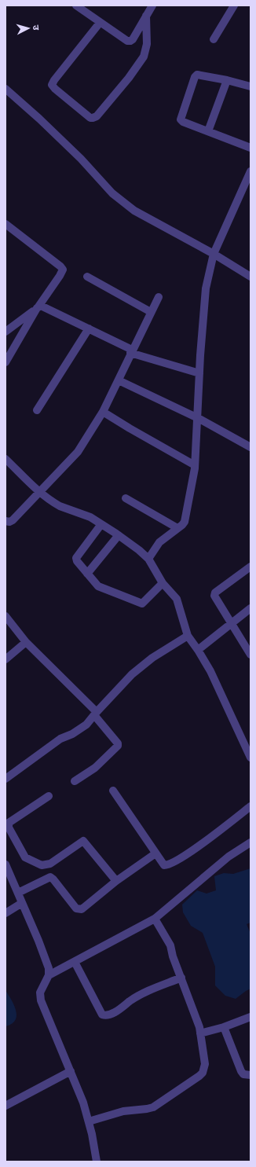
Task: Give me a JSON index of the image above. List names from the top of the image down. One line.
{"north":"right"}
